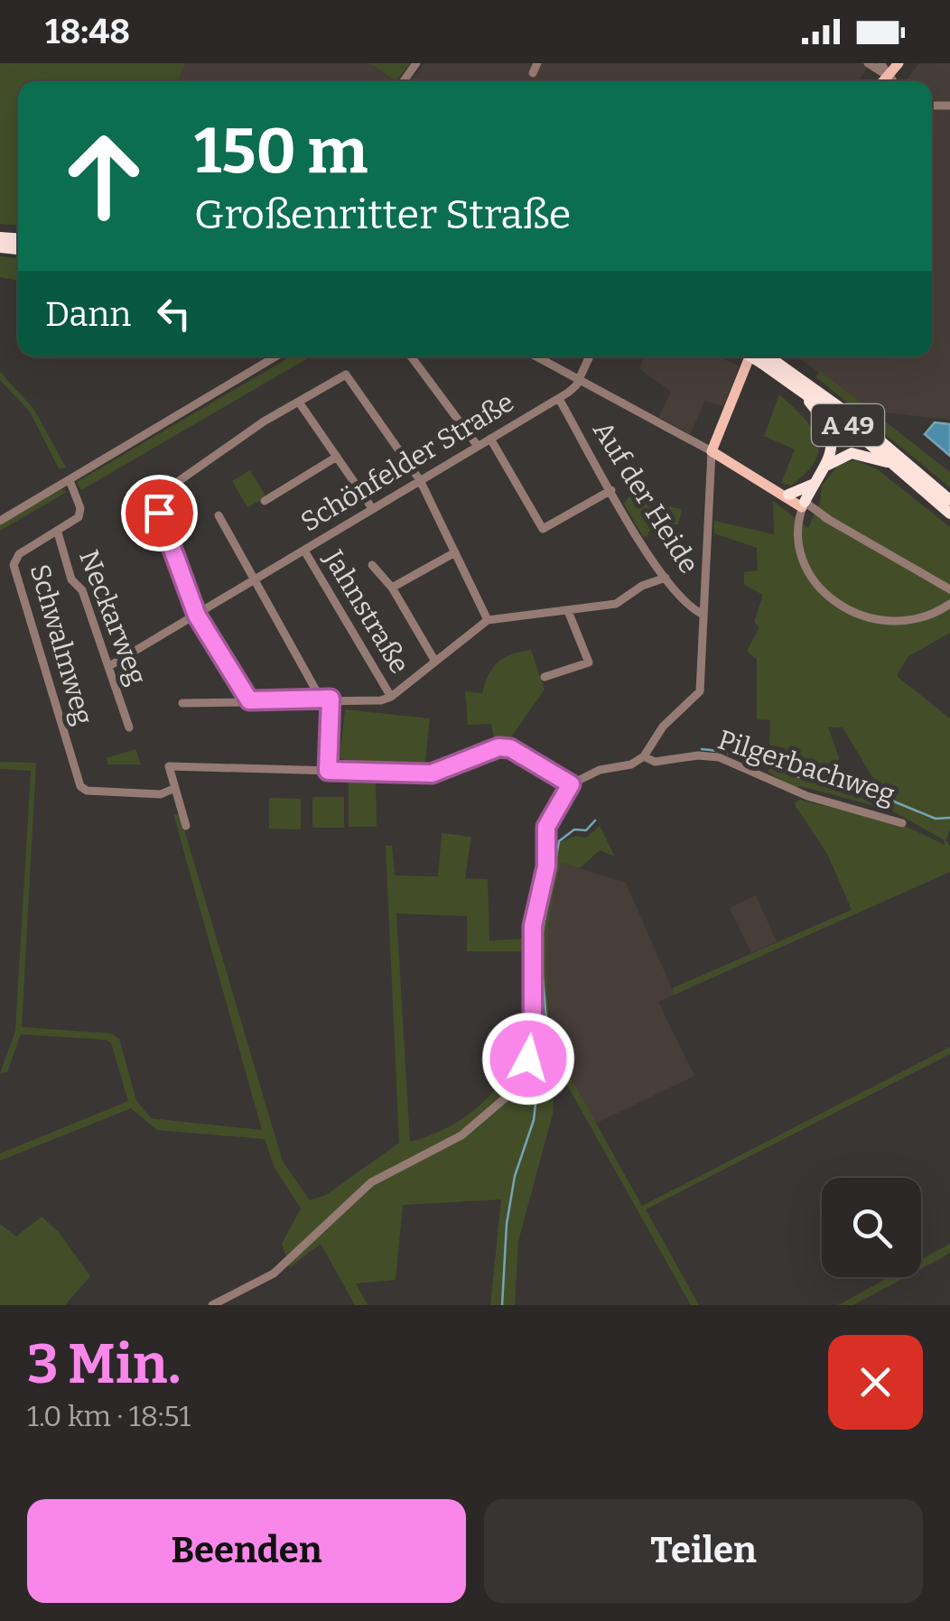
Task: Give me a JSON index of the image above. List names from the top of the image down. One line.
{"streets":{"highway":["A 49"],"street":["Schönfelder Straße","Auf der Heide","Jahnstraße","Neckarweg","Schwalmweg","Pilgerbachweg"]},"crossings":[["Schönfelder Straße","Auf der Heide"],["Schönfelder Straße","Jahnstraße"],["Schönfelder Straße","Neckarweg"],["Neckarweg","Schwalmweg"]],"page":{"status":"18:48","turn":["150 m","Großenritter Straße"],"then":"Dann","heading":["3 Min.","1.0 km · 18:51"],"buttons":["Beenden","Teilen"]}}
